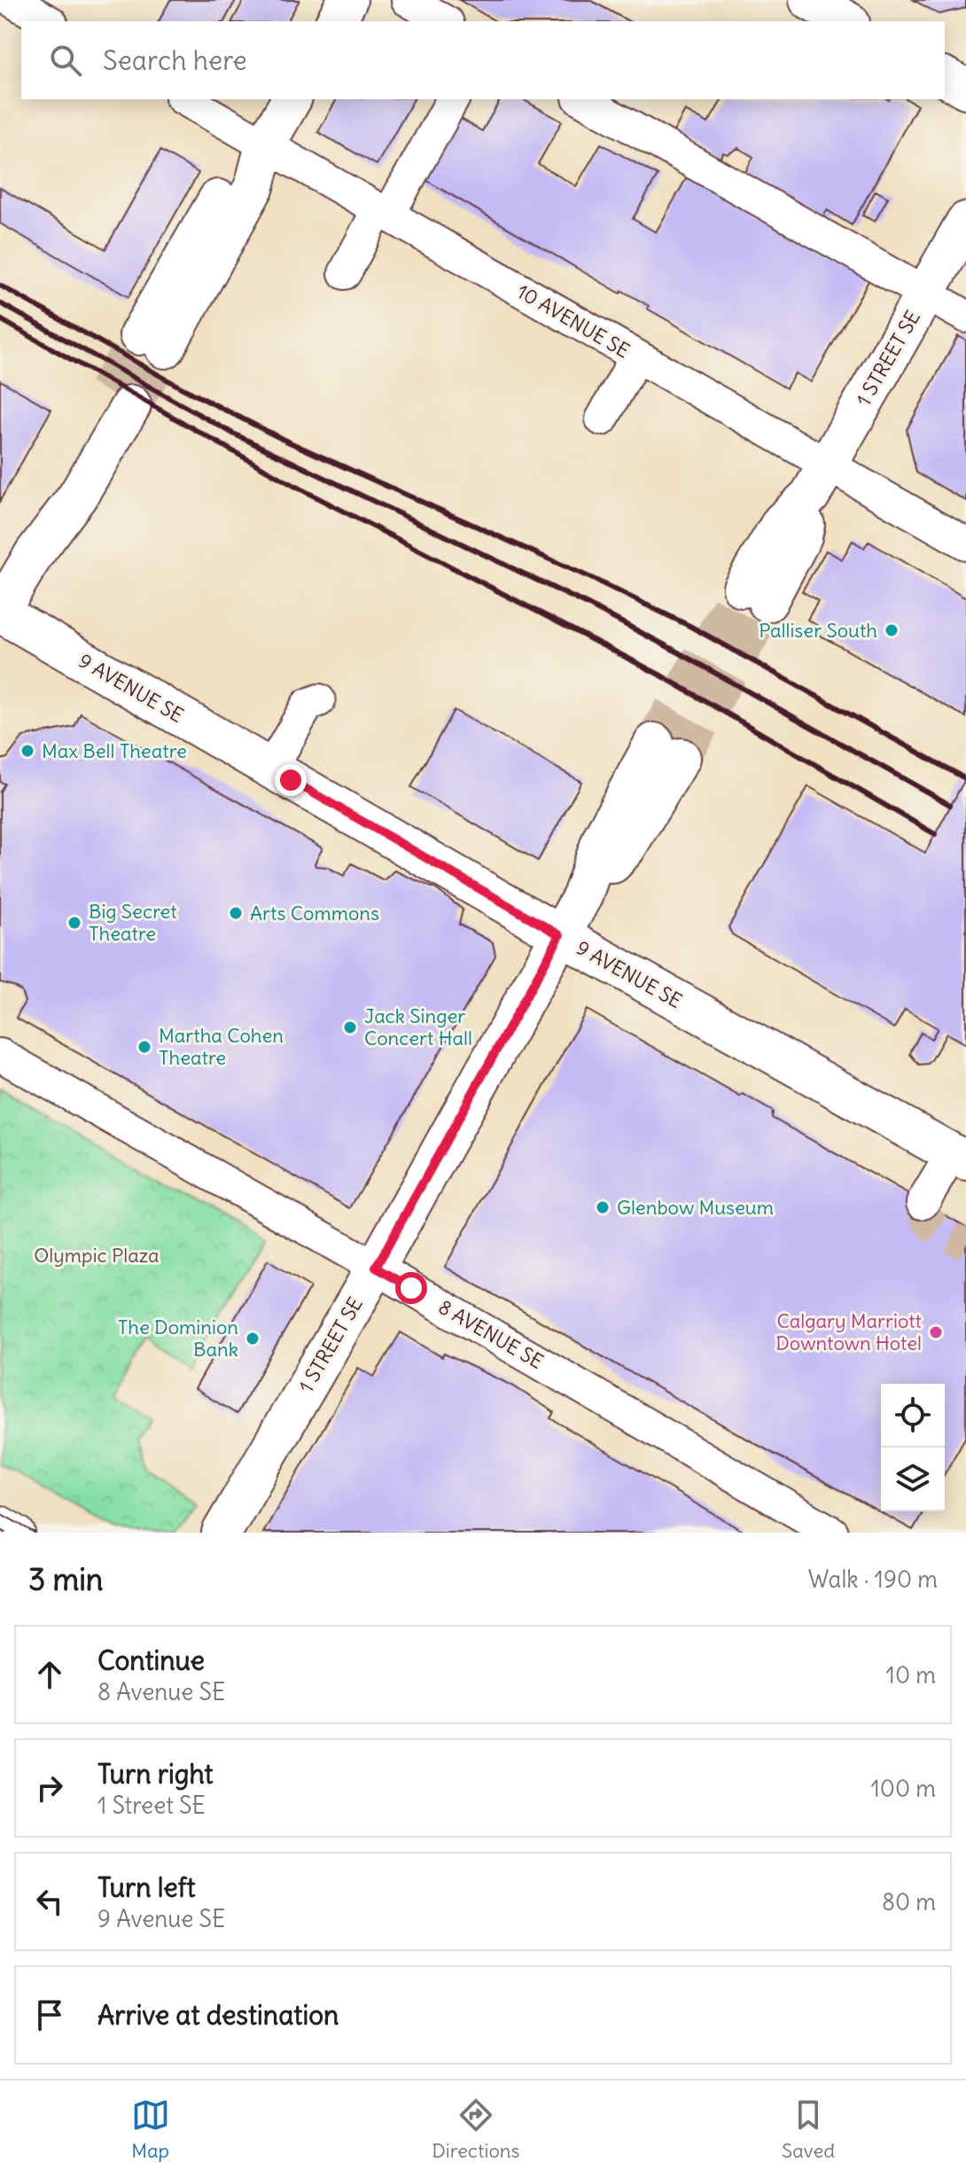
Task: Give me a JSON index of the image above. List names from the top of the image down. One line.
{"streets":{"main road":["1 STREET SE","9 AVENUE SE"],"street":["10 AVENUE SE","8 AVENUE SE"]},"crossings":[["10 AVENUE SE","1 STREET SE"],["1 STREET SE","9 AVENUE SE"],["1 STREET SE","8 AVENUE SE"]],"parks":["Olympic Plaza"],"places":["Palliser South","Max Bell Theatre","Arts Commons","Big Secret Theatre","Jack Singer Concert Hall","Martha Cohen Theatre","Glenbow Museum","Calgary Marriott Downtown Hotel","The Dominion Bank"],"page":{"search":"Search here","heading":["3 min","Walk · 190 m"],"list":[["Continue","8 Avenue SE","10 m"],["Turn right","1 Street SE","100 m"],["Turn left","9 Avenue SE","80 m"],"Arrive at destination"],"nav":["Map","Directions","Saved"]}}
